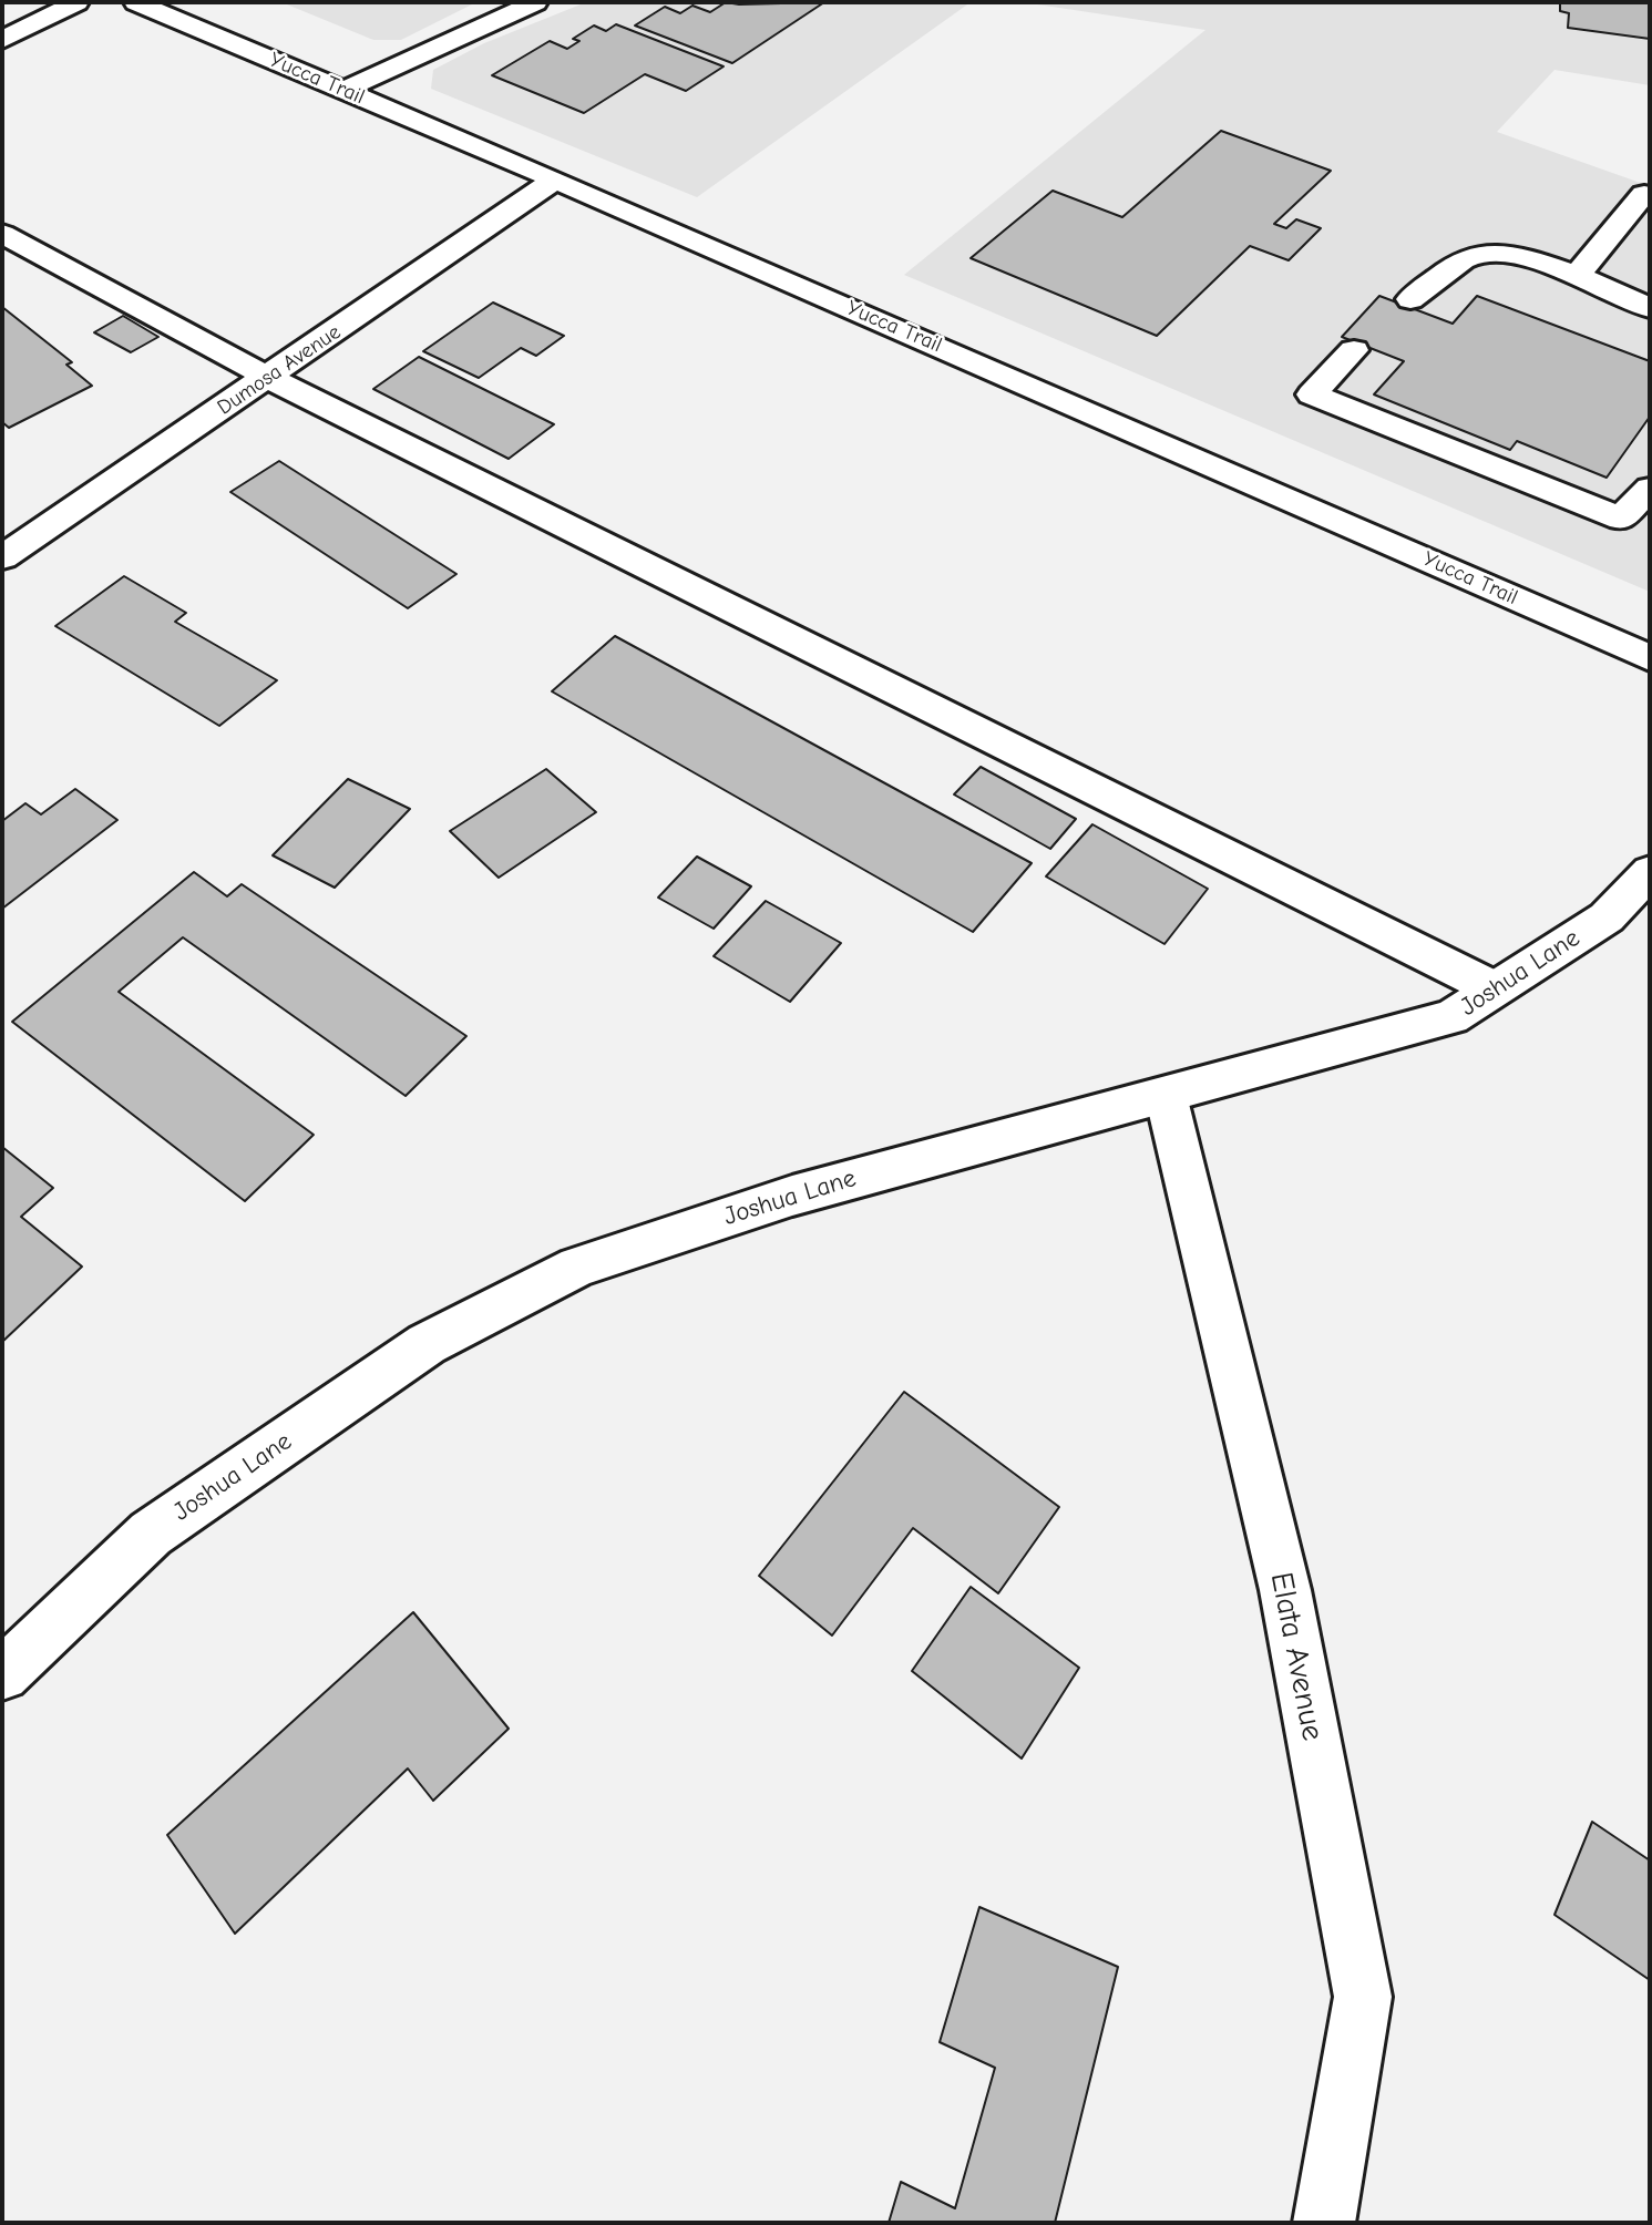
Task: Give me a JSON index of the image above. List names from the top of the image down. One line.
{"streets":{"street":["Yucca Trail","Dumosa Avenue","Joshua Lane","Elata Avenue"]},"crossings":[["Yucca Trail","Dumosa Avenue"],["Joshua Lane","Elata Avenue"]]}
